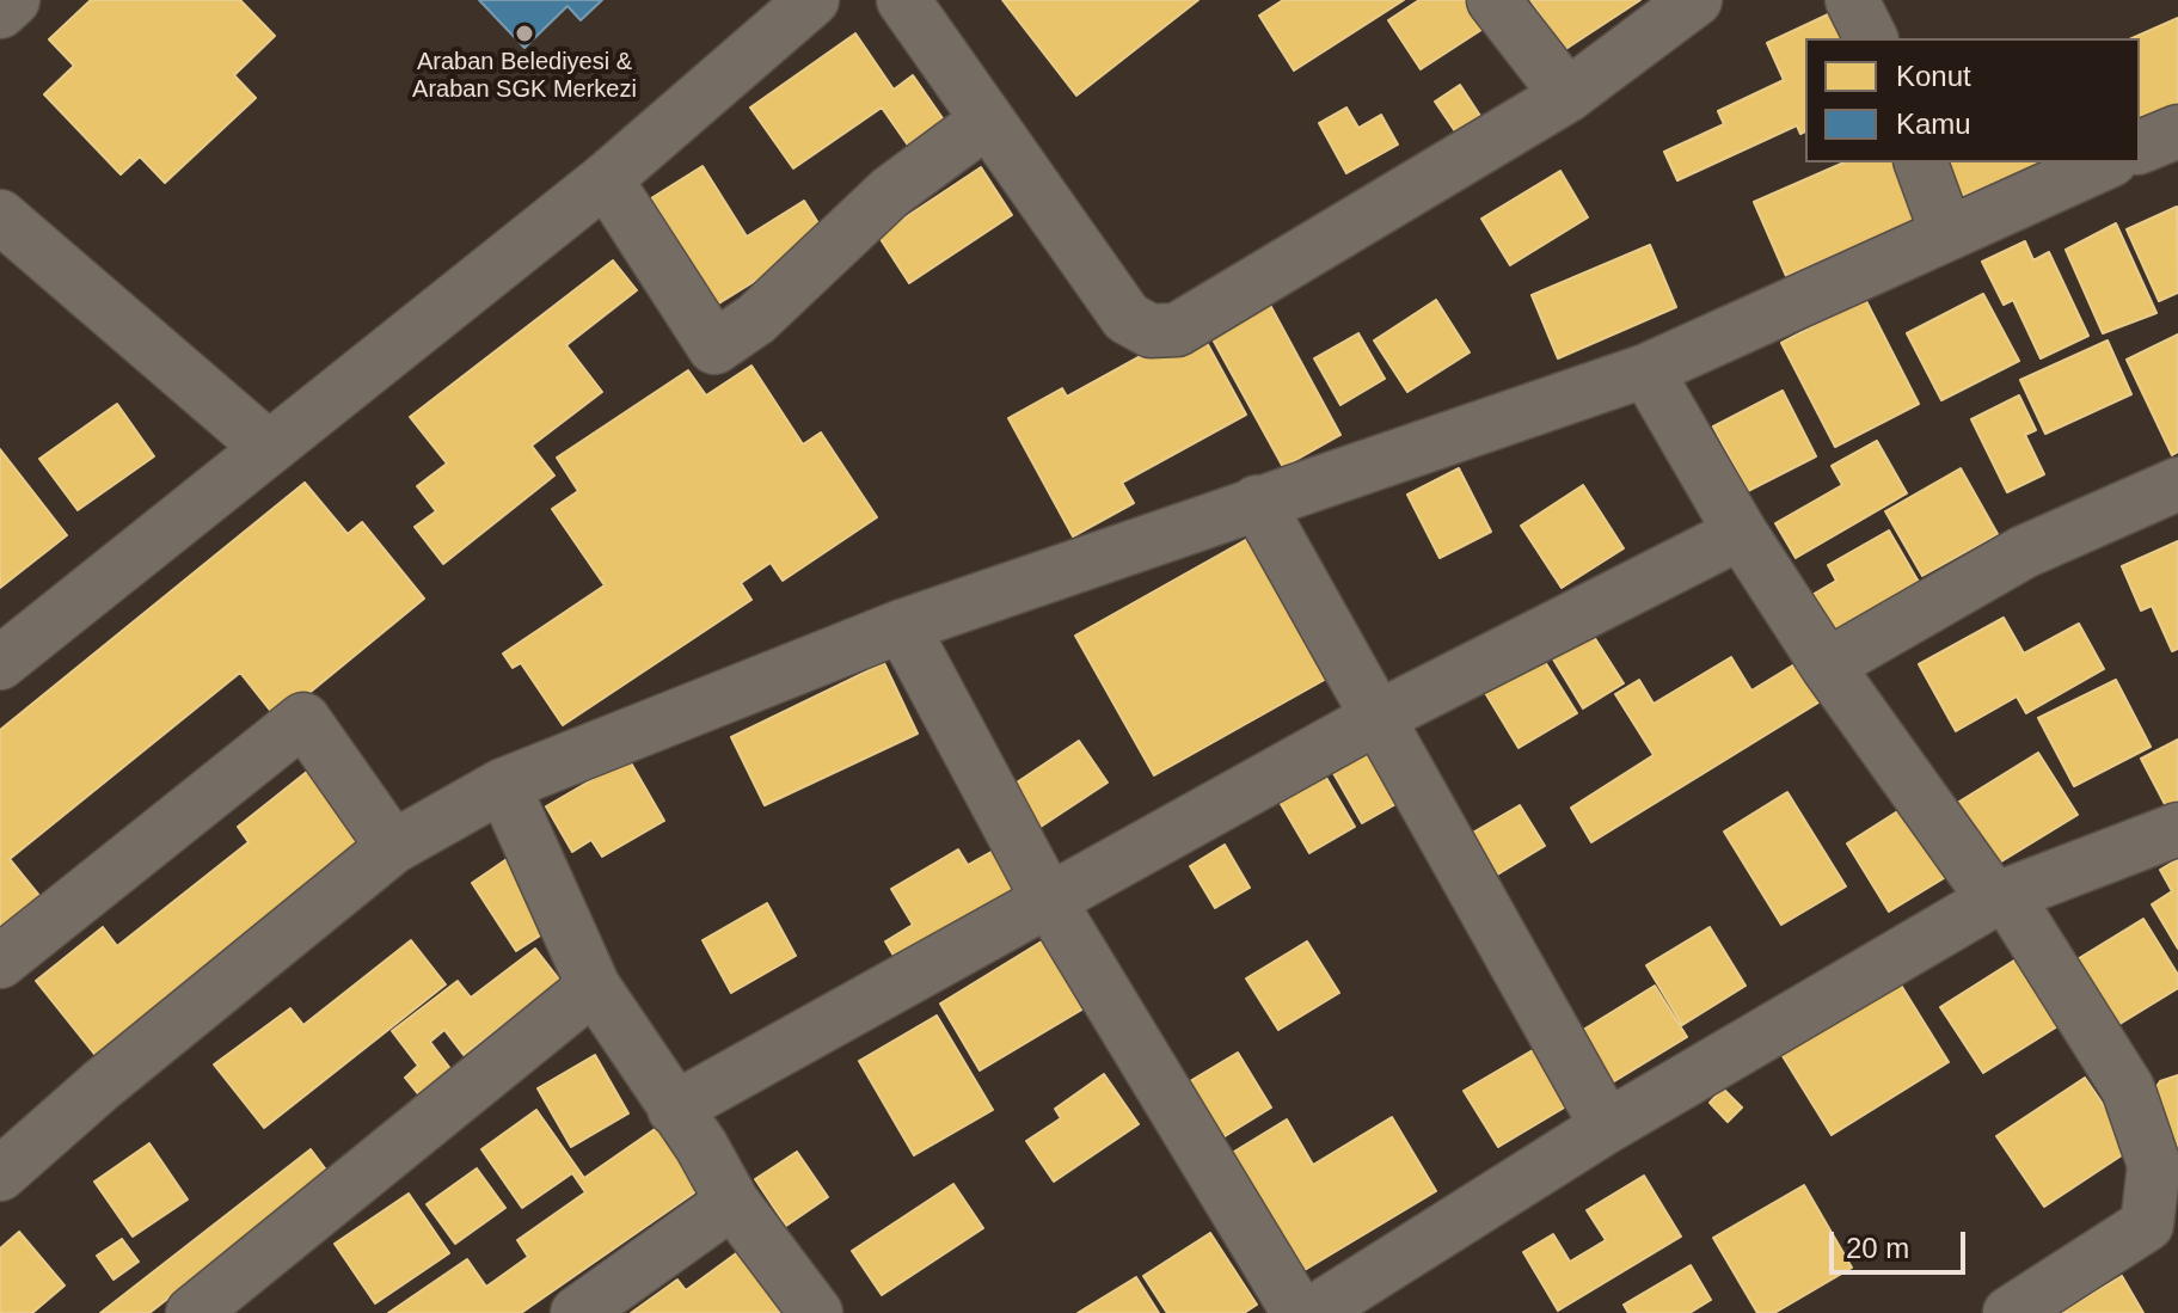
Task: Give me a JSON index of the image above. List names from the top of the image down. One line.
{"places":["Araban Belediyesi & Araban SGK Merkezi"],"legend":["Konut","Kamu"],"scale_bar":"20 m"}
